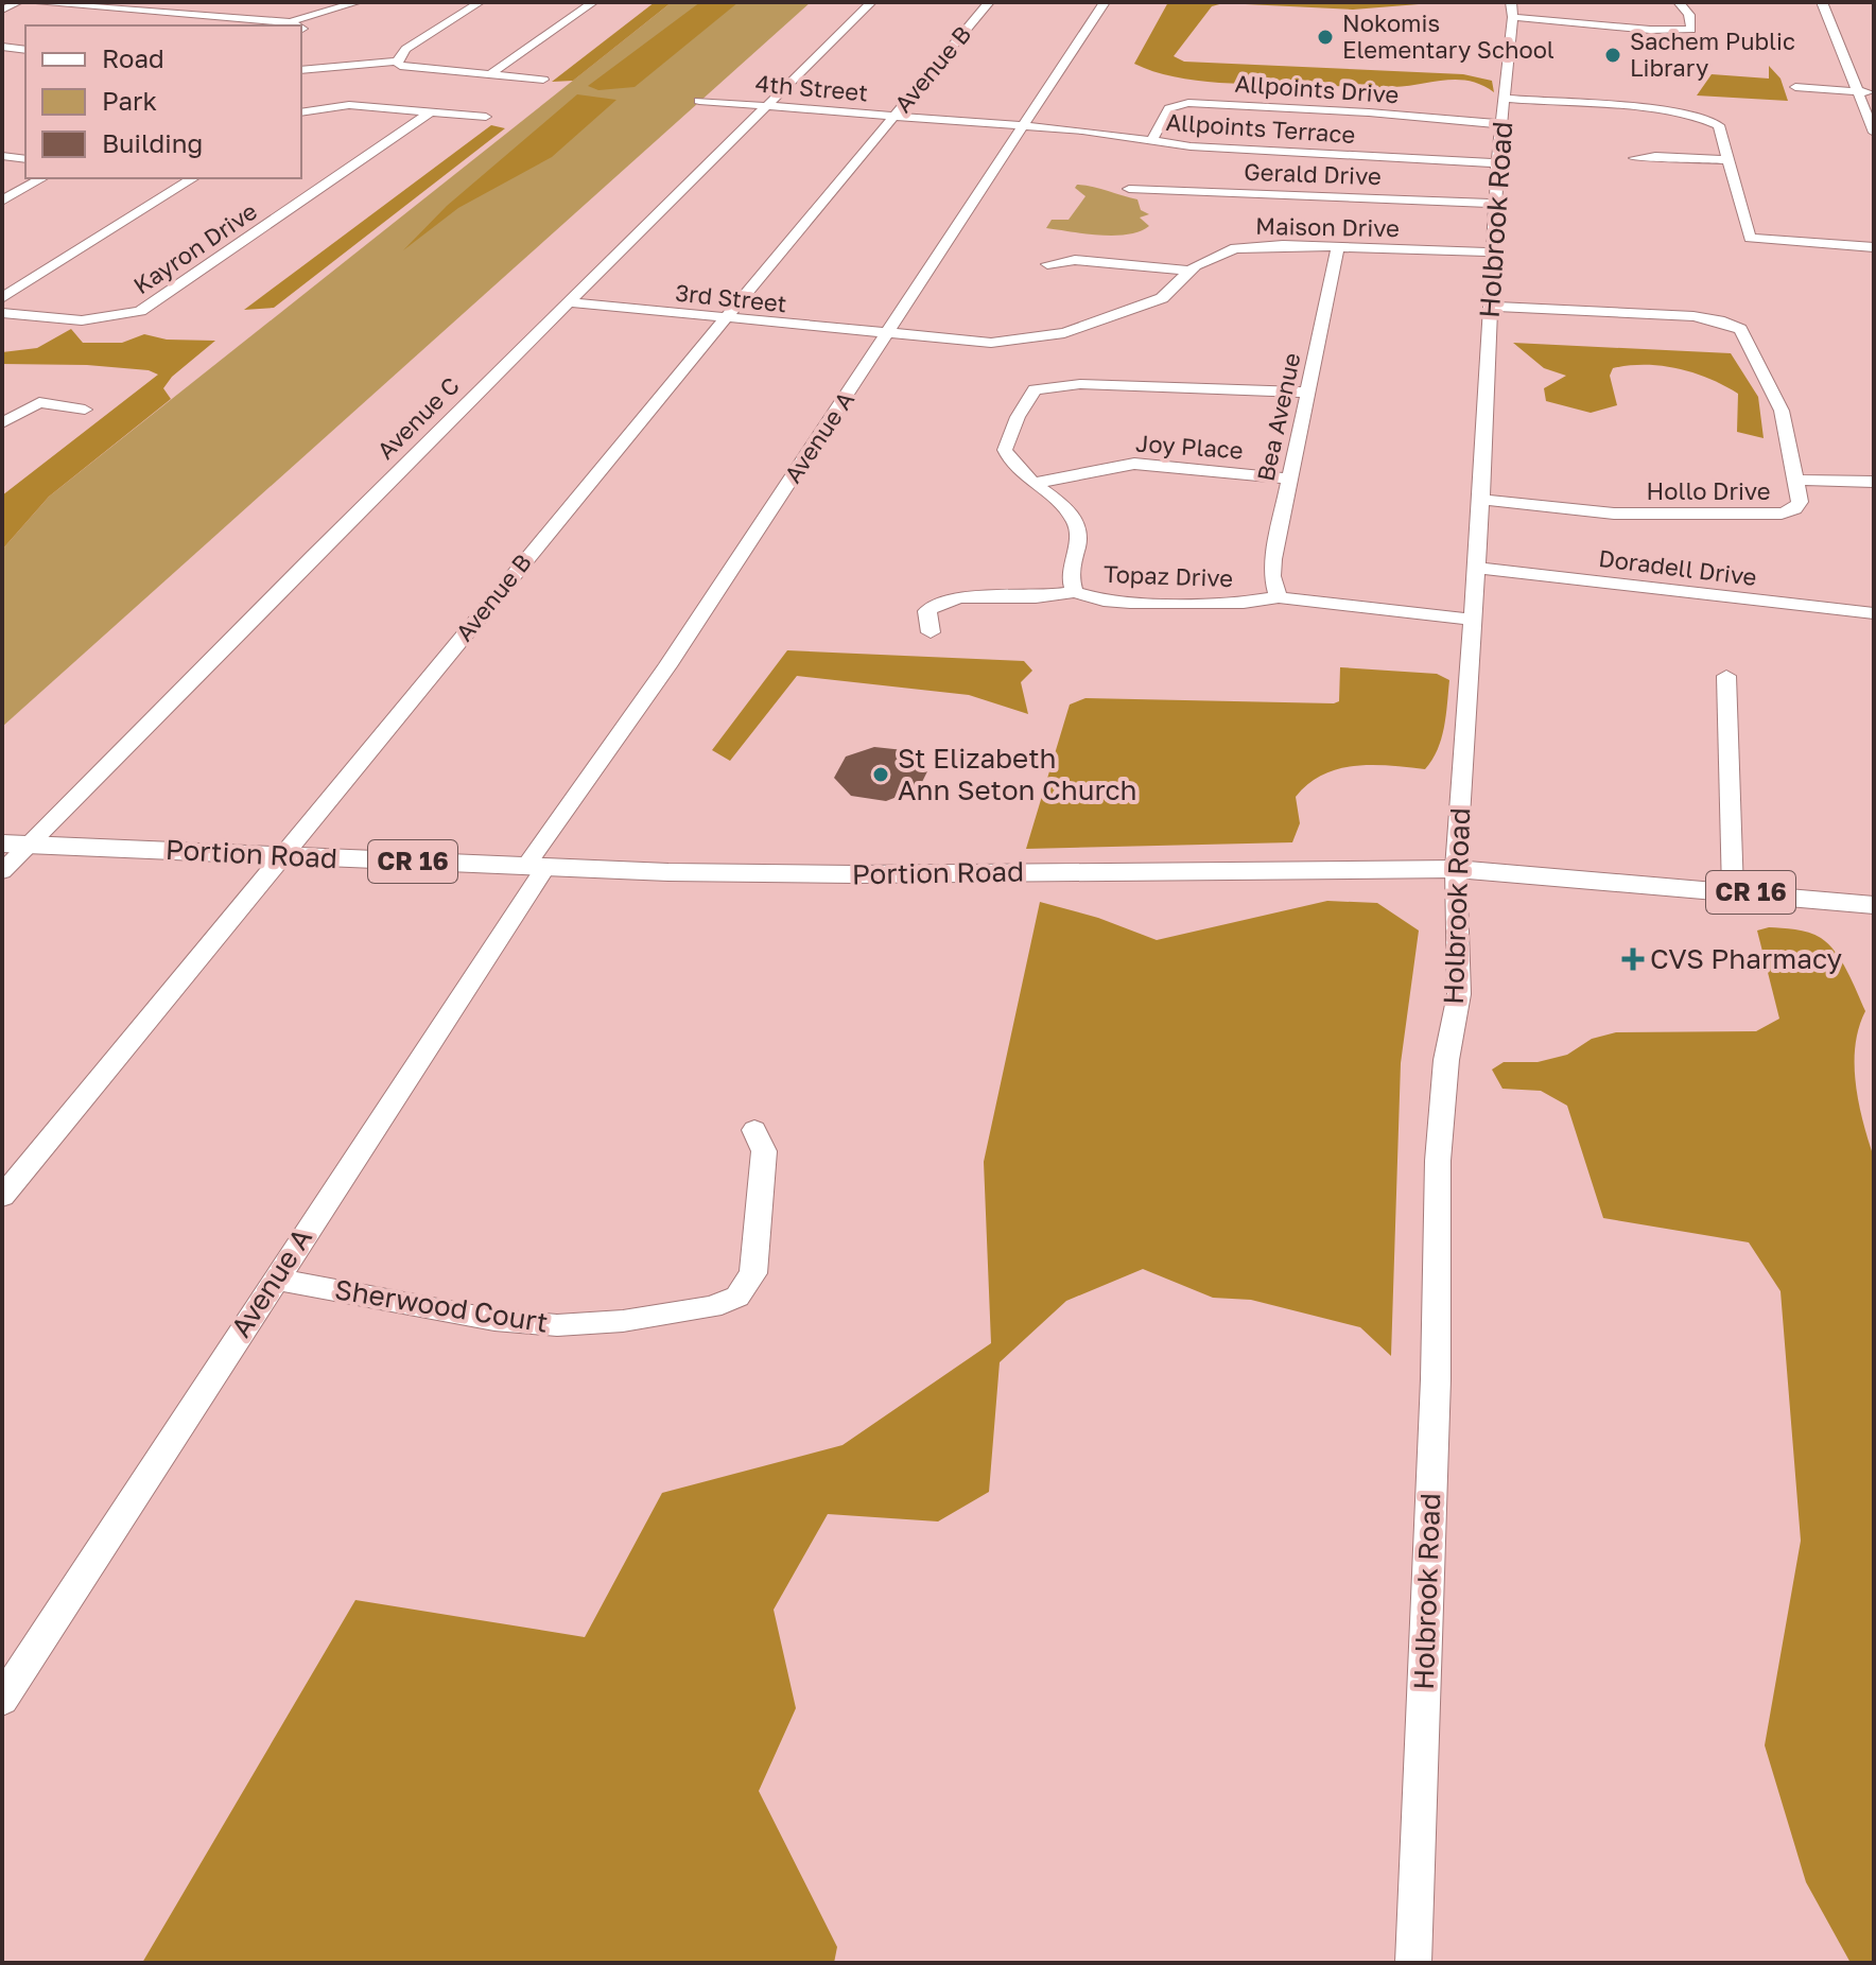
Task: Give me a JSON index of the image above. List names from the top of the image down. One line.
{"streets":{"main road":["Portion Road","CR 16"],"street":["Avenue B","4th Street","Allpoints Drive","Allpoints Terrace","Gerald Drive","Holbrook Road","Maison Drive","Kayron Drive","3rd Street","Bea Avenue","Avenue C","Avenue A","Joy Place","Hollo Drive","Doradell Drive","Topaz Drive","Sherwood Court"]},"crossings":[["Avenue B","4th Street"],["Avenue B","3rd Street"],["Avenue B","Portion Road"],["4th Street","Allpoints Terrace"],["4th Street","Avenue C"],["4th Street","Avenue A"],["Allpoints Drive","Allpoints Terrace"],["Allpoints Drive","Holbrook Road"],["Allpoints Terrace","Holbrook Road"],["Allpoints Terrace","Avenue A"],["Gerald Drive","Holbrook Road"],["Holbrook Road","Maison Drive"],["Holbrook Road","Hollo Drive"],["Holbrook Road","Doradell Drive"],["Holbrook Road","Topaz Drive"],["Holbrook Road","Portion Road"],["Maison Drive","3rd Street"],["Maison Drive","Bea Avenue"],["Maison Drive","Avenue A"],["3rd Street","Avenue C"],["3rd Street","Avenue A"],["Bea Avenue","Joy Place"],["Bea Avenue","Topaz Drive"],["Avenue C","Portion Road"],["Avenue A","Portion Road"],["Avenue A","Sherwood Court"],["Joy Place","Topaz Drive"]],"places":{"other":["Nokomis Elementary School","Sachem Public Library","St Elizabeth Ann Seton Church"],"health":["CVS Pharmacy"]},"legend":["Road","Park","Building"]}
